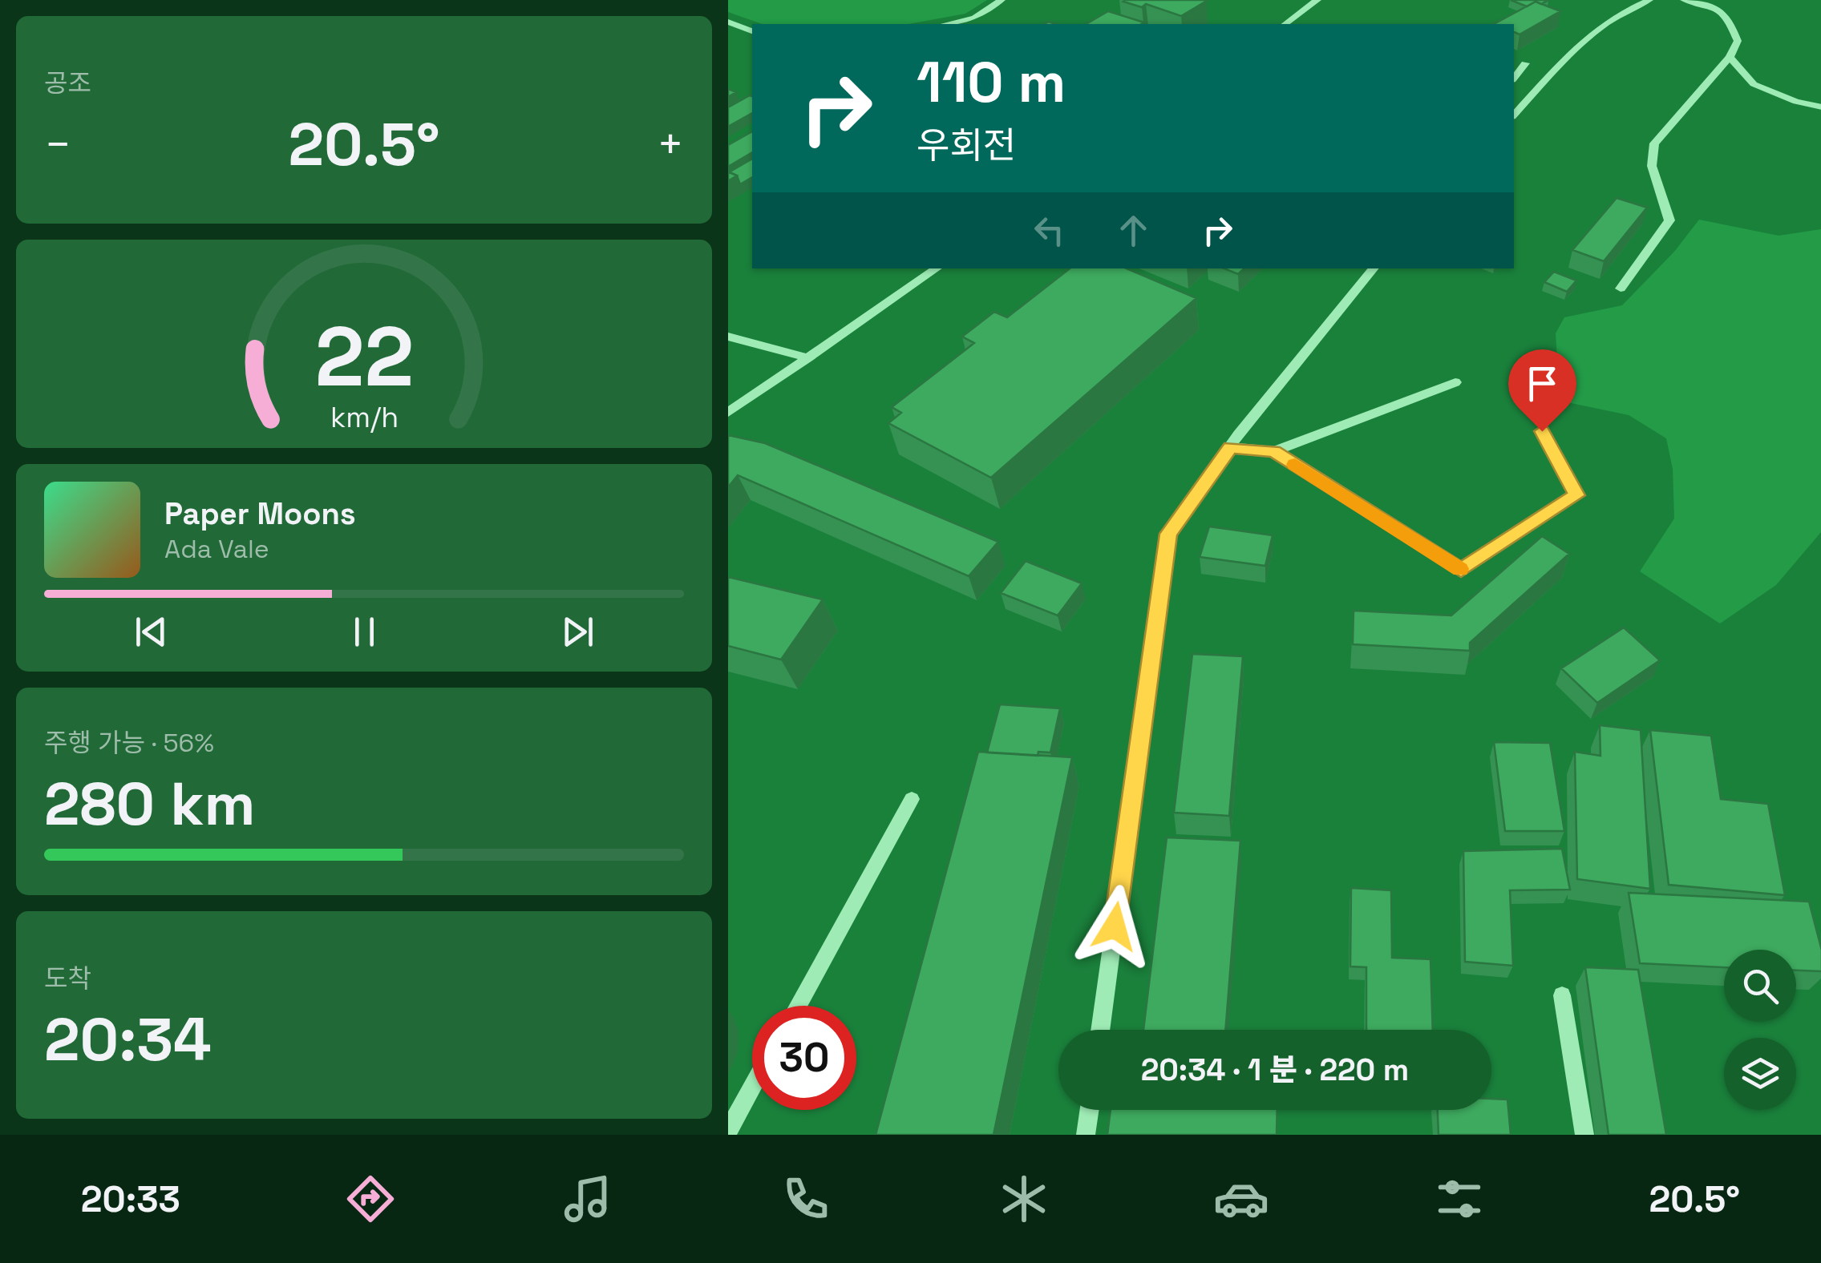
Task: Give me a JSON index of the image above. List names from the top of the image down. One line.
{"page":{"tile":["공조",["주행 가능 · 56%","280 km"],["도착","20:34"]],"turn":["110 m","우회전"],"heat":["−","20.5°","+"],"song":["Paper Moons","Ada Vale"],"limit":"30","trip":"20:34 · 1 분 · 220 m","tabs":["20:33","20.5°"],"gauge":["22","km/h"]}}
